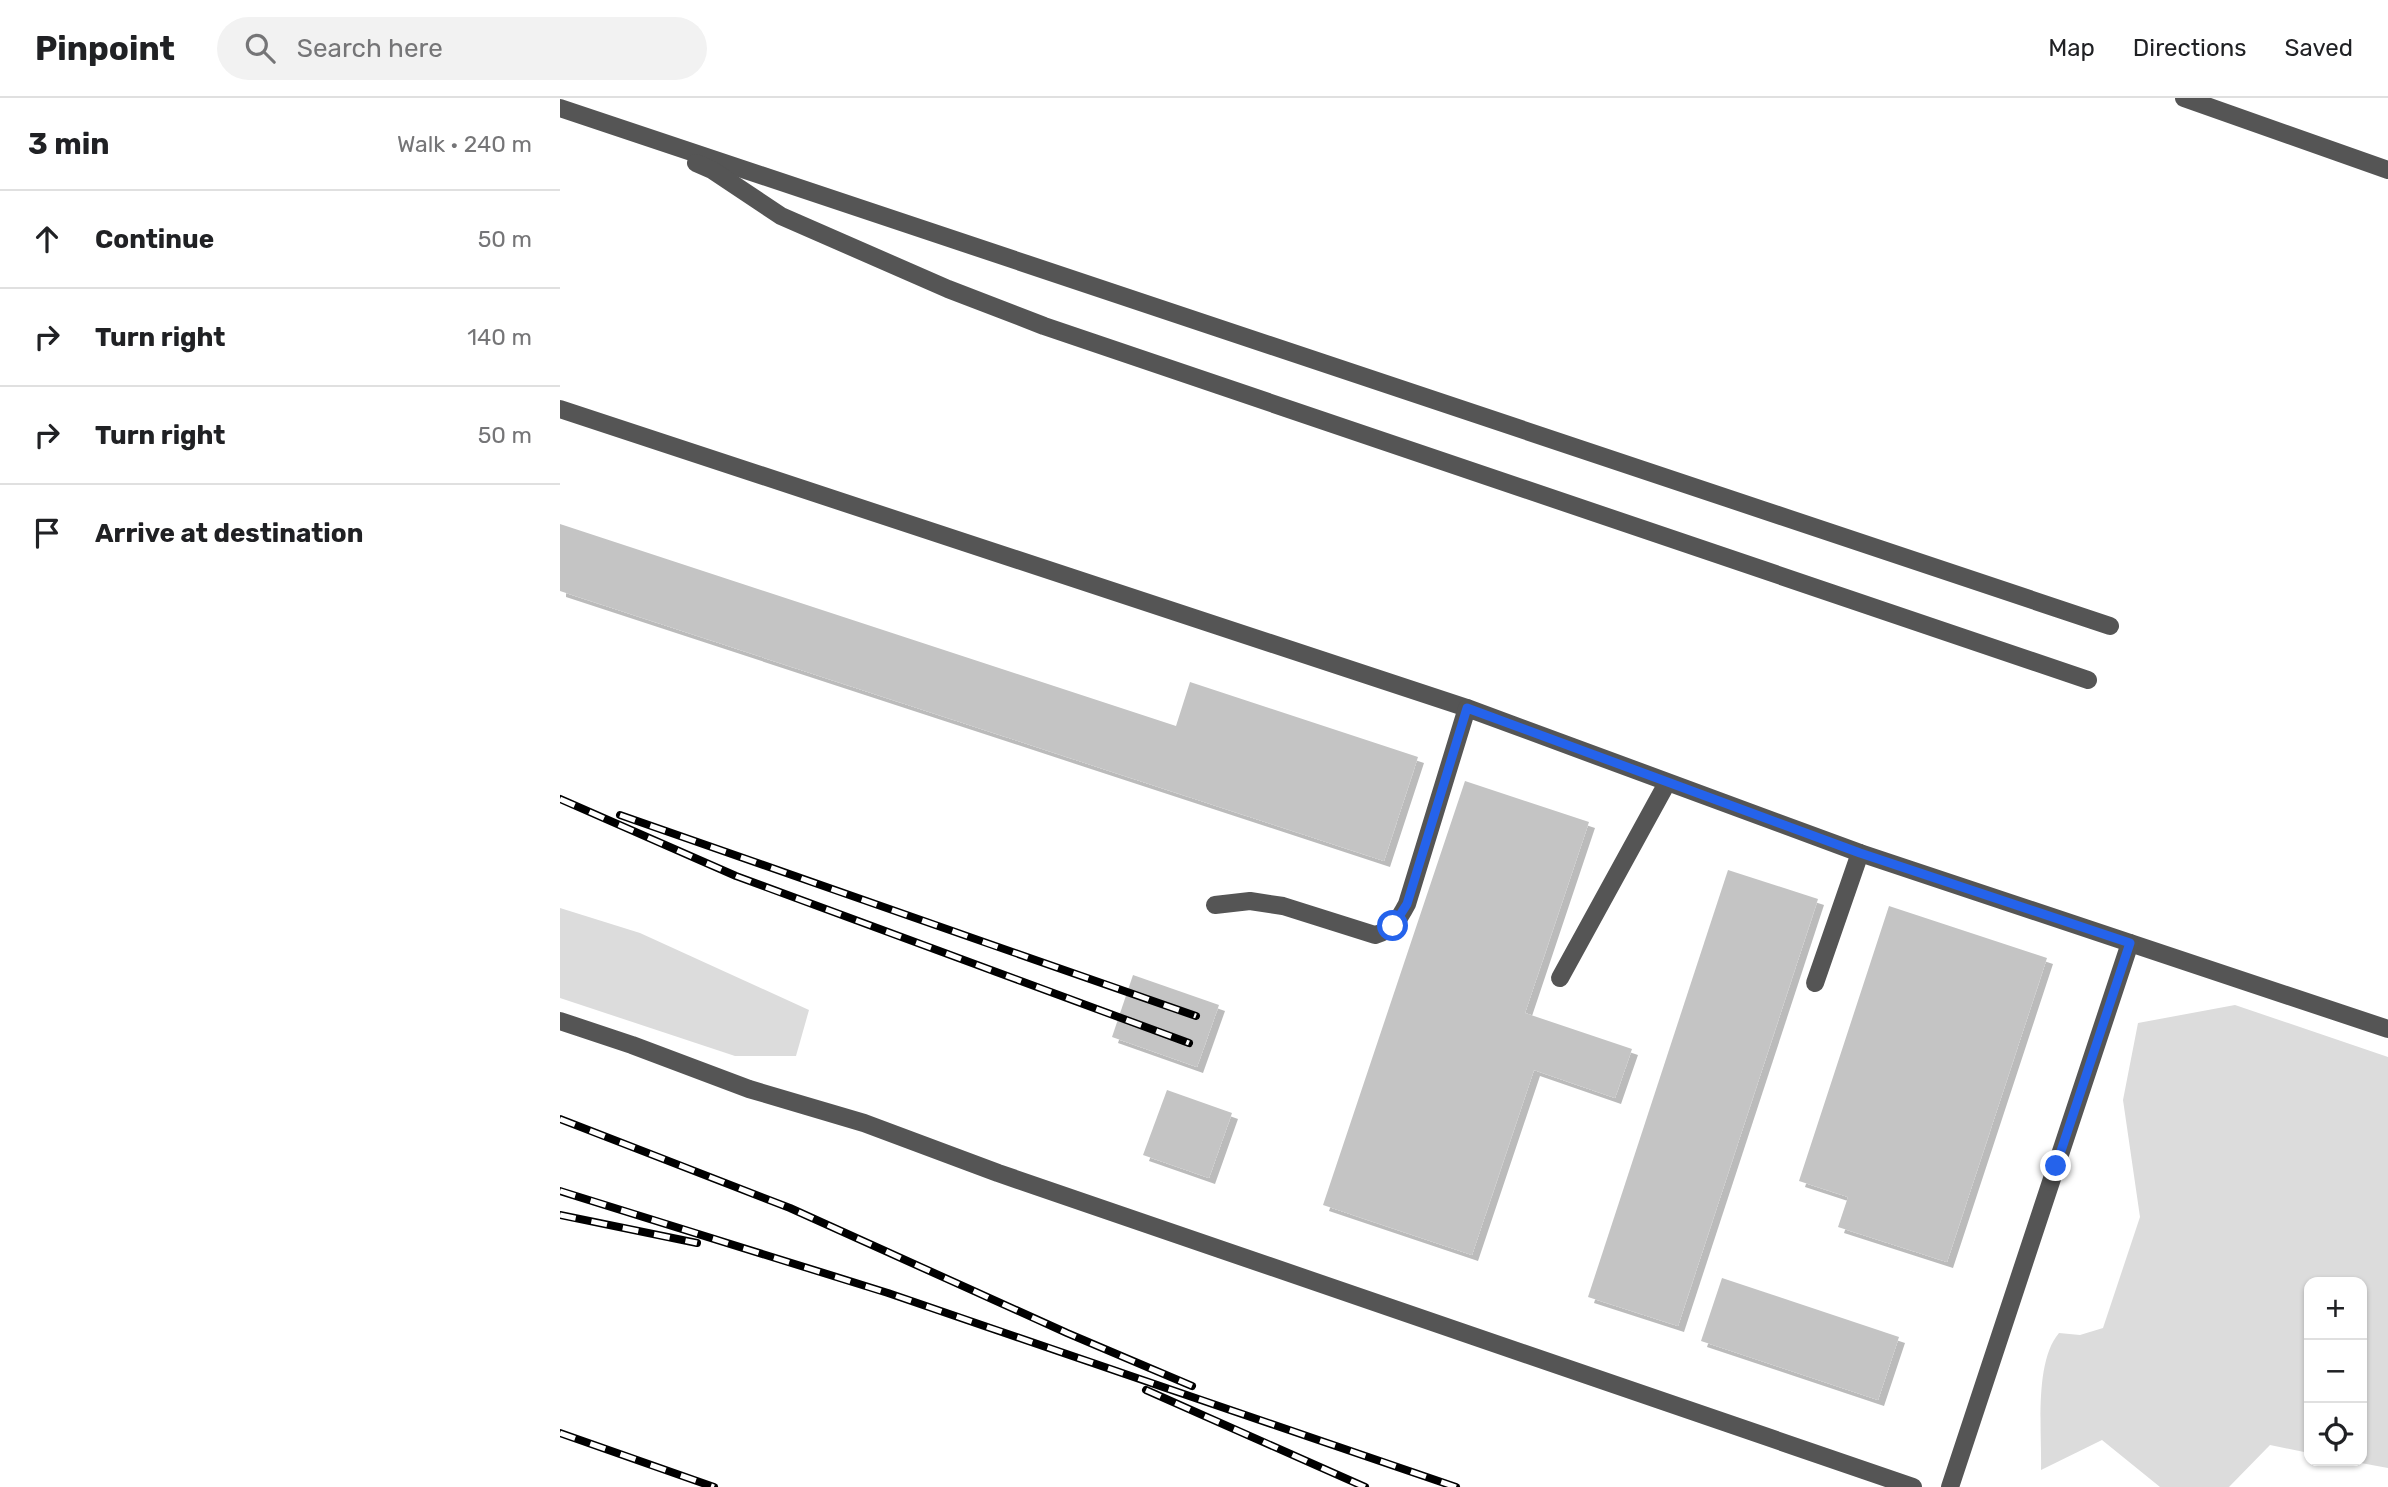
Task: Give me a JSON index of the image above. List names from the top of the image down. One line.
{"page":{"header":"Pinpoint","search":"Search here","nav":["Map","Directions","Saved"],"heading":["3 min","Walk · 240 m"],"list":[["Continue","50 m"],["Turn right","140 m"],["Turn right","50 m"],"Arrive at destination"],"map_buttons":["+","−"]}}
